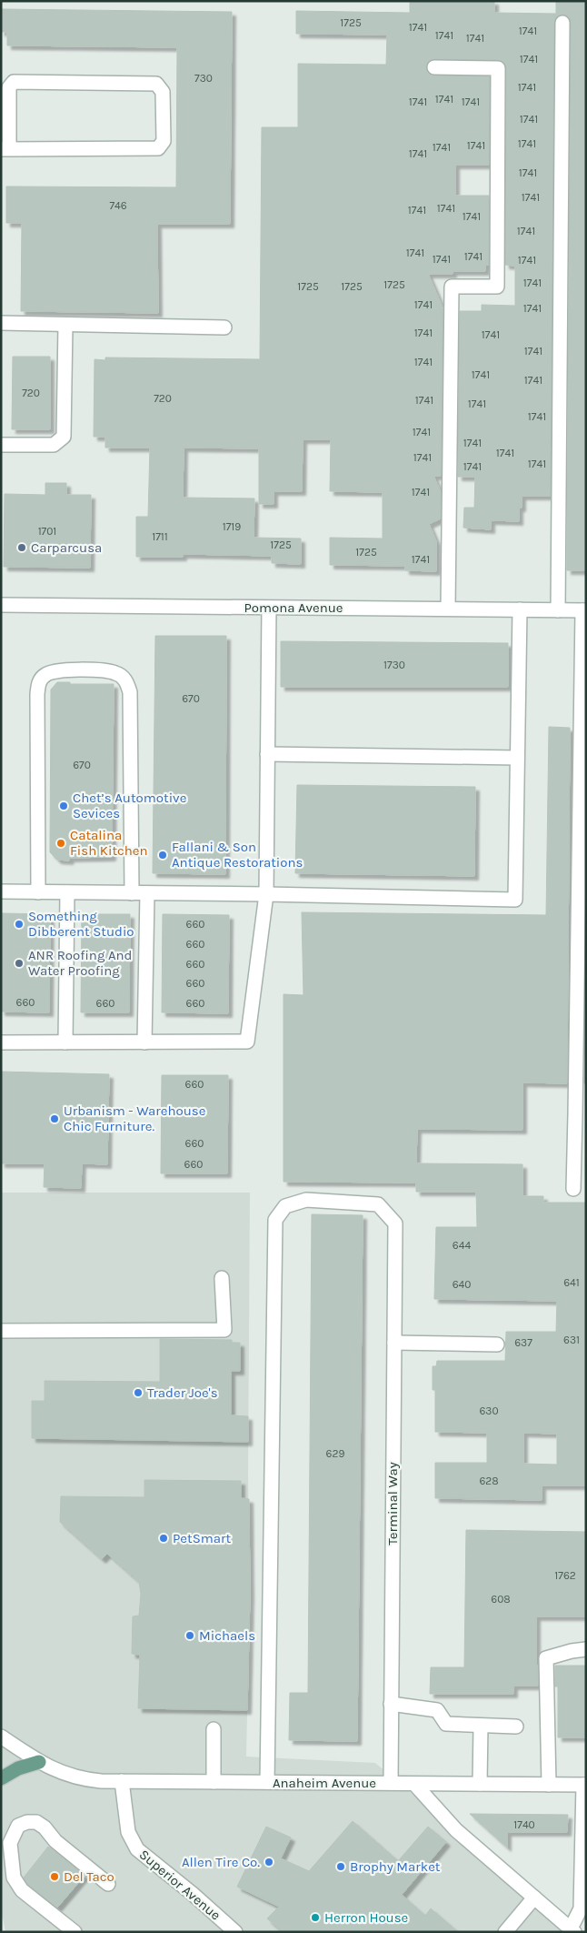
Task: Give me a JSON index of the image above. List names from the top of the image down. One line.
{"streets":{"street":["Pomona Avenue","Terminal Way","Anaheim Avenue","Superior Avenue"]},"crossings":[["Terminal Way","Anaheim Avenue"],["Anaheim Avenue","Superior Avenue"]],"places":["Carparcusa","Chet’s Automotive Sevices","Catalina Fish Kitchen","Fallani & Son Antique Restorations","Something Dibberent Studio","ANR Roofing And Water Proofing","Urbanism - Warehouse Chic Furniture.","Trader Joe's","PetSmart","Michaels","Allen Tire Co.","Brophy Market","Del Taco","Herron House"],"house_numbers":["1725","1741","1741","1741","1741","1741","730","1741","1741","1741","1741","1741","1741","1741","1741","1741","1741","1741","746","1741","1741","1741","1741","1741","1741","1741","1741","1741","1725","1725","1725","1741","1741","1741","1741","1741","1741","1741","1741","720","720","1741","1741","1741","1741","1741","1741","1741","1741","1741","1741","1719","1701","1711","1725","1725","1741","1730","670","670","660","660","660","660","660","660","660","660","660","660","644","641","640","631","637","630","629","628","1762","608","1740"]}
